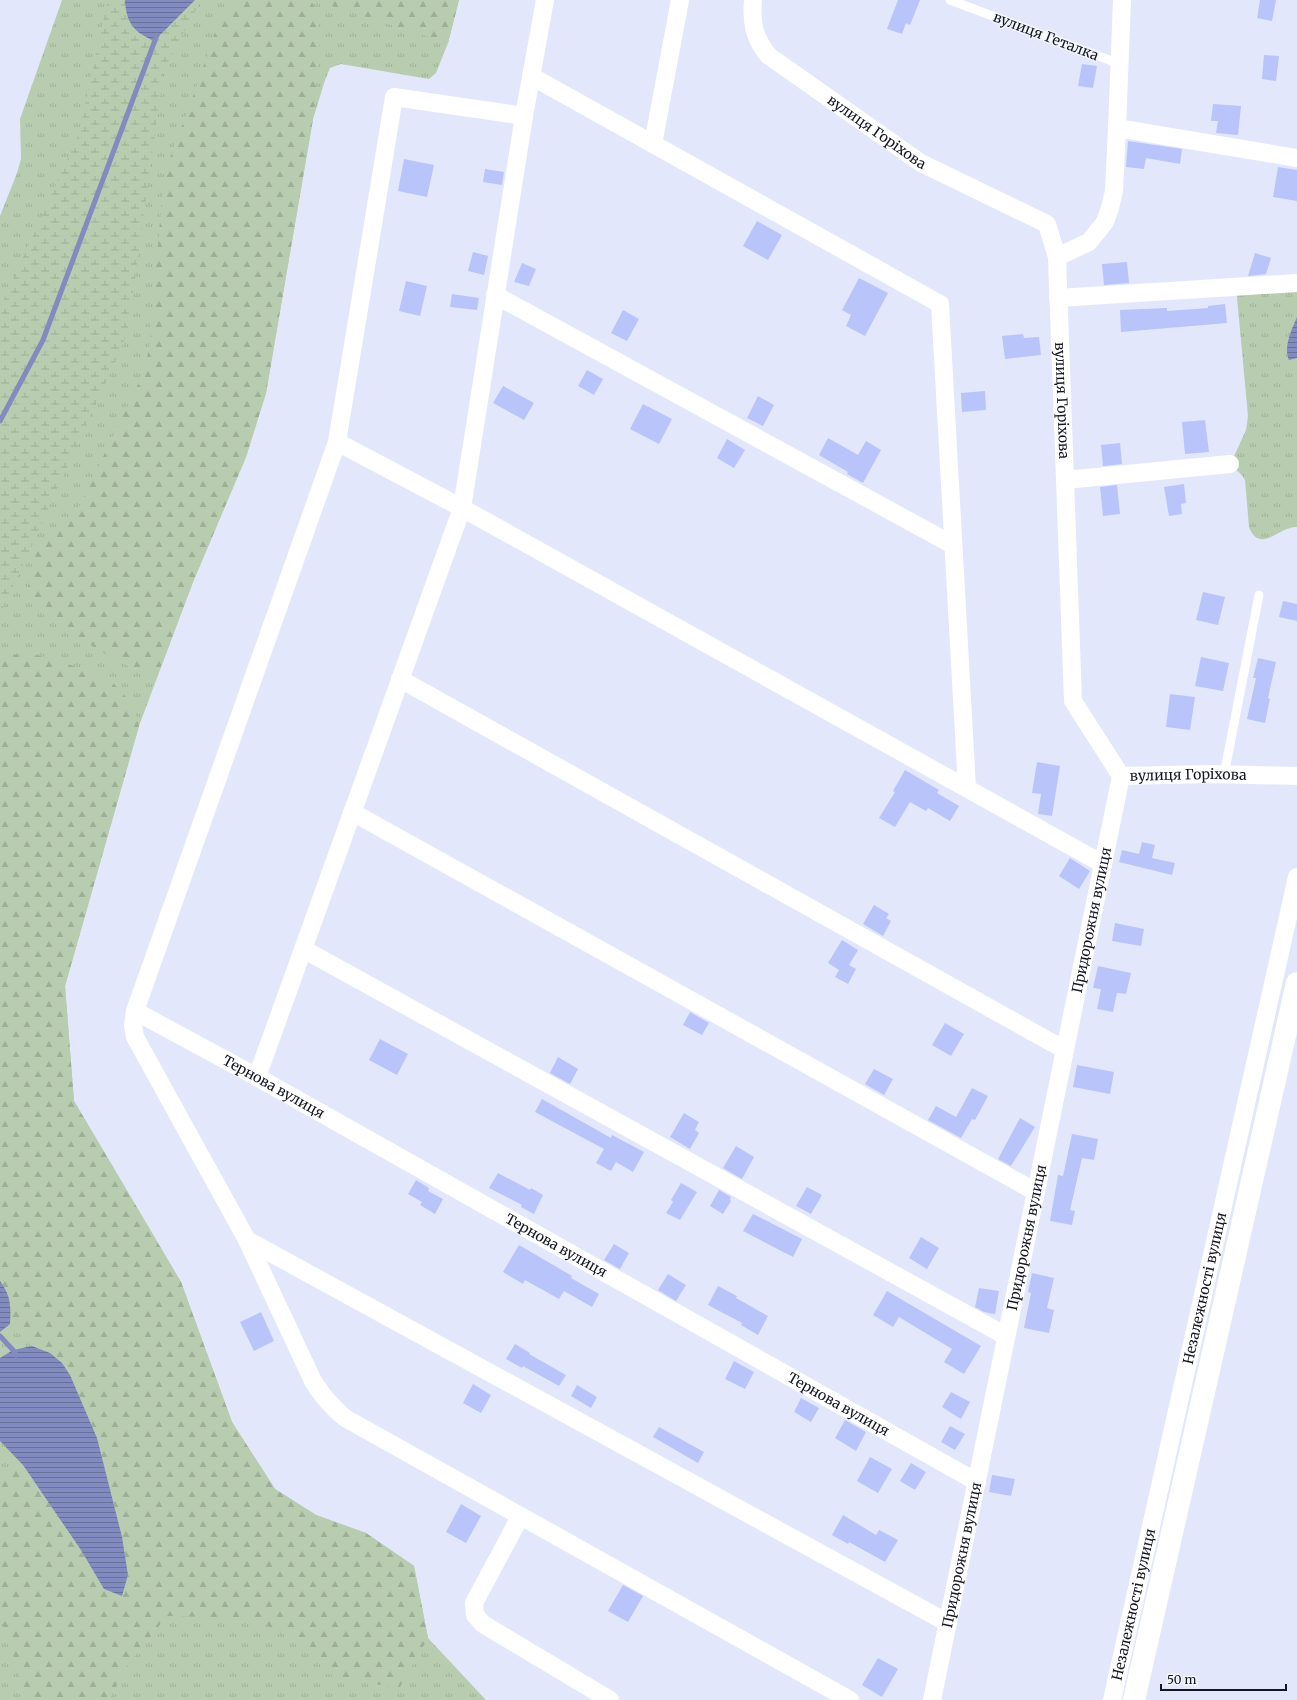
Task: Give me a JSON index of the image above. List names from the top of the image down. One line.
{"streets":{"street":["вулиця Горіхова","Придорожня вулиця","Тернова вулиця","Незалежності вулиця"],"lane":["вулиця Геталка"]},"crossings":[["вулиця Горіхова","Придорожня вулиця"],["Придорожня вулиця","Тернова вулиця"]],"scale_bar":"50 m"}
